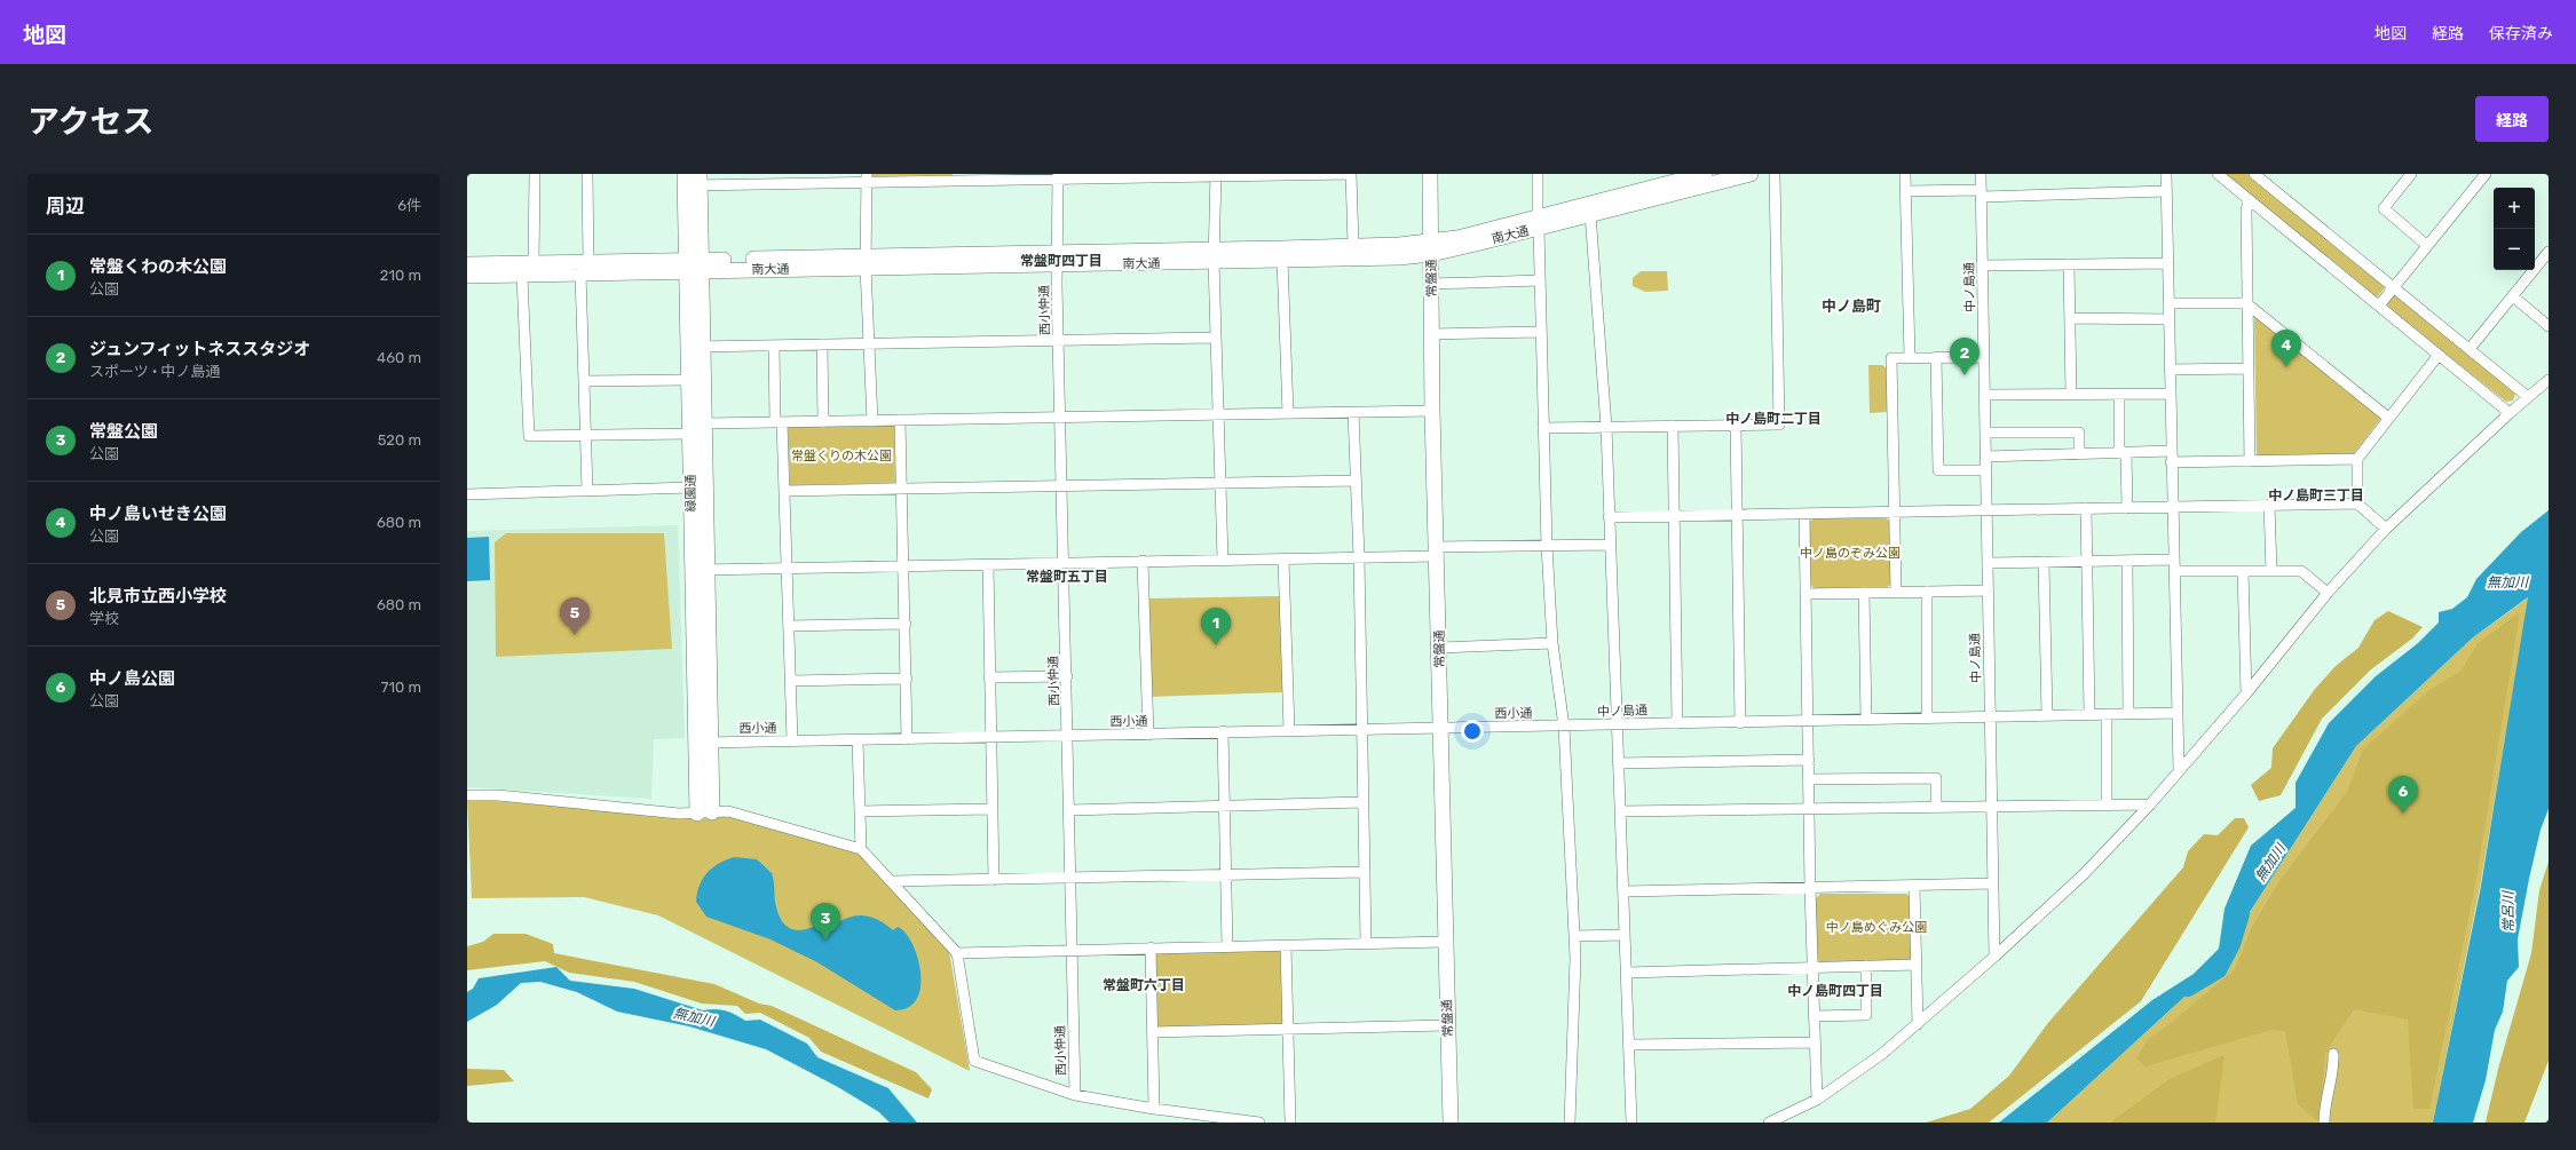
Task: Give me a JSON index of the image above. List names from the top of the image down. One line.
{"streets":{"street":["南大通","常盤通","中ノ島通","西小仲通","緑園通","西小通"]},"crossings":[["南大通","常盤通"],["南大通","西小仲通"],["南大通","緑園通"],["常盤通","西小通"],["中ノ島通","西小通"],["西小仲通","西小通"],["緑園通","西小通"]],"districts":["常盤町四丁目","中ノ島町","中ノ島町二丁目","中ノ島町三丁目","常盤町五丁目","常盤町六丁目","中ノ島町四丁目"],"water":["無加川","常呂川"],"parks":["常盤くりの木公園","中ノ島のぞみ公園","中ノ島めぐみ公園"],"page":{"header":"地図","nav":["地図","経路","保存済み"],"title":"アクセス","buttons":"経路","heading":["周辺","6件"],"map_buttons":["+","−"],"list":[{"mark":"1","name":"常盤くわの木公園","note":"公園","value":"210 m"},{"mark":"2","name":"ジュンフィットネススタジオ","note":"スポーツ · 中ノ島通","value":"460 m"},{"mark":"3","name":"常盤公園","note":"公園","value":"520 m"},{"mark":"4","name":"中ノ島いせき公園","note":"公園","value":"680 m"},{"mark":"5","name":"北見市立西小学校","note":"学校","value":"680 m"},{"mark":"6","name":"中ノ島公園","note":"公園","value":"710 m"}],"pins":["4","2","5","1","6","3"]}}
